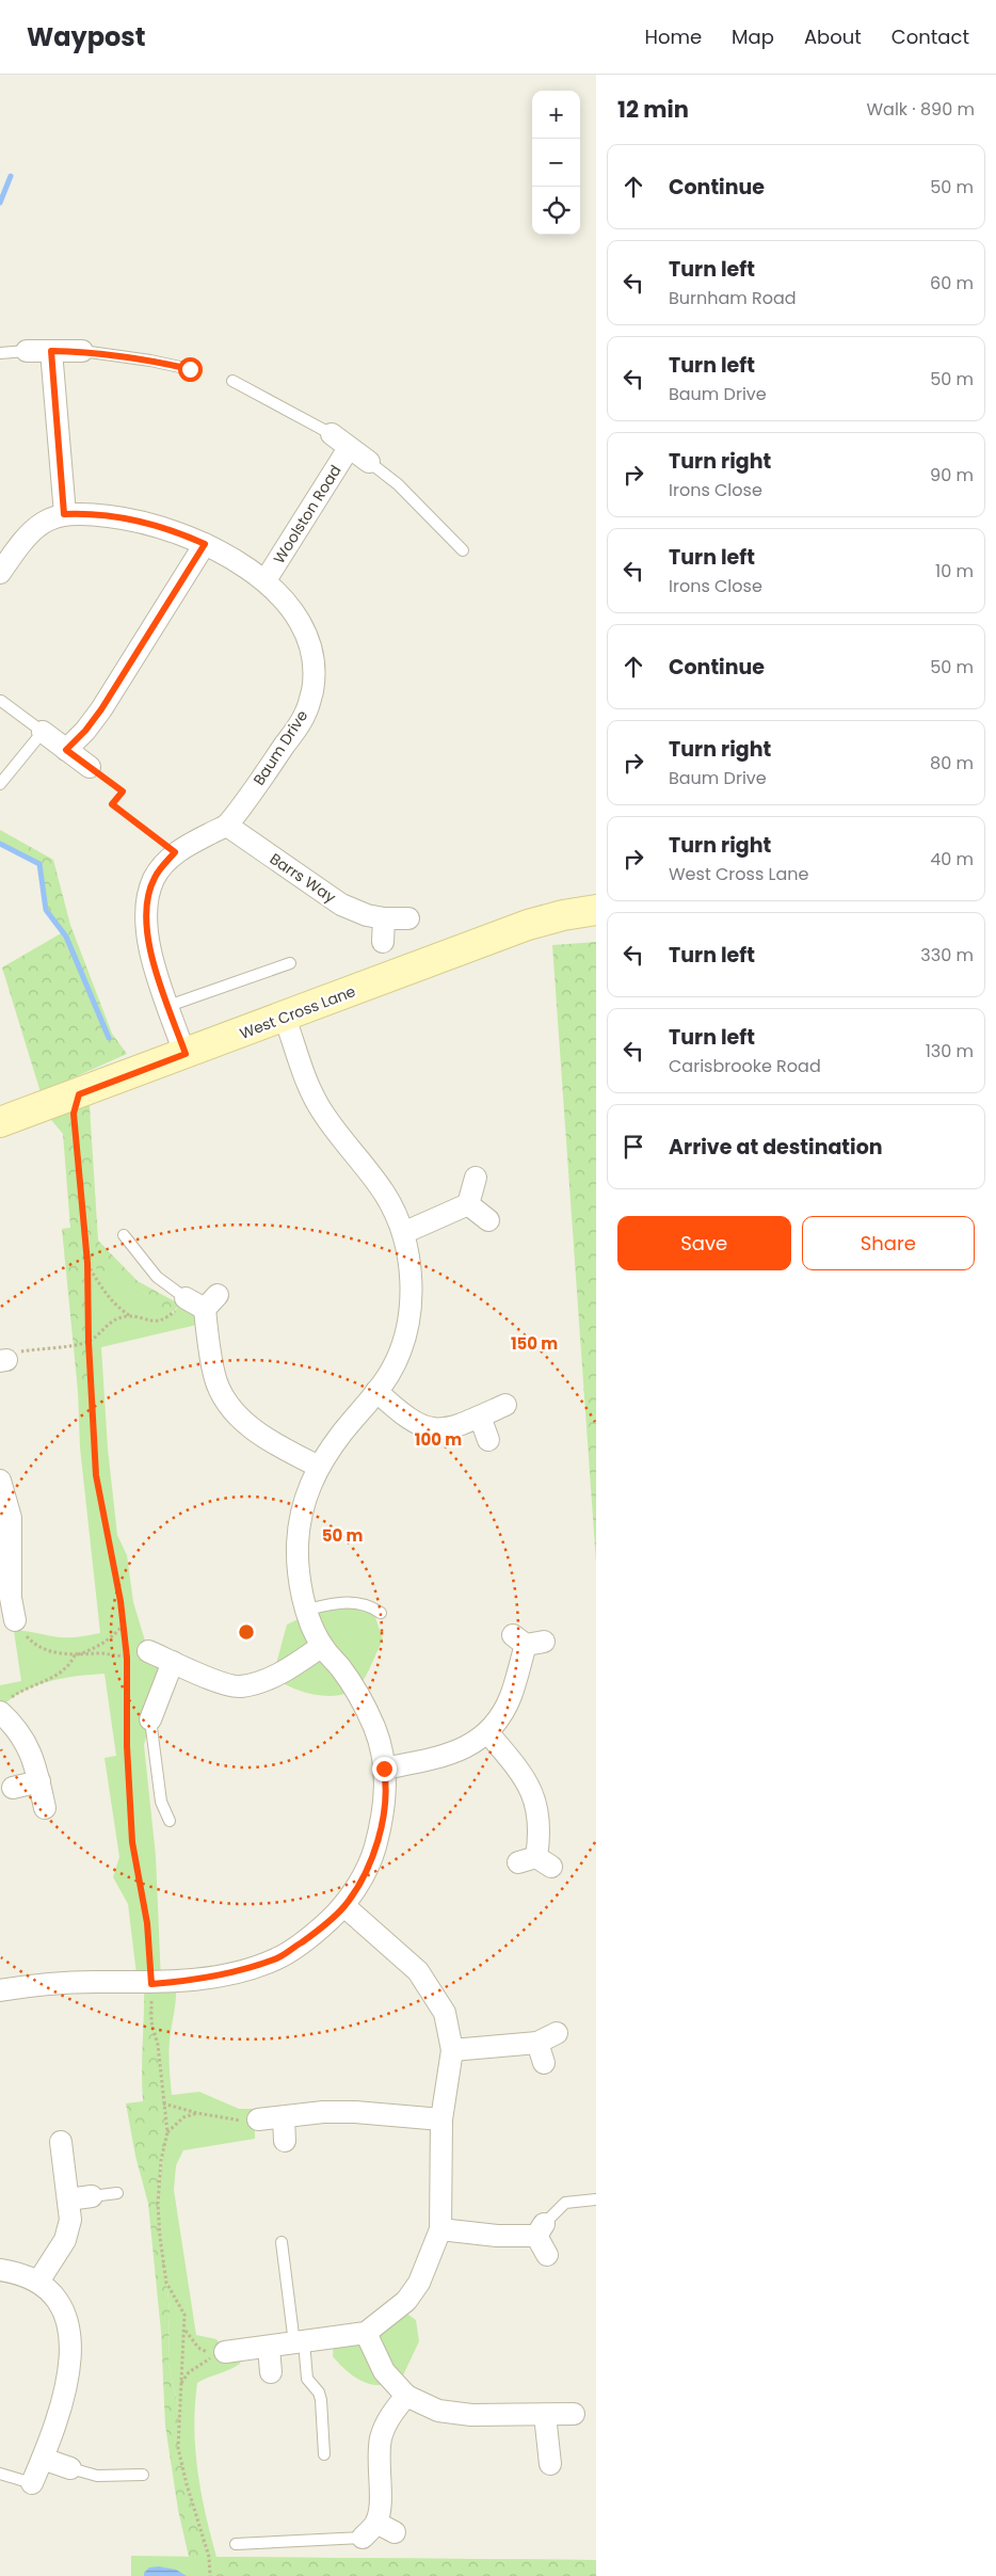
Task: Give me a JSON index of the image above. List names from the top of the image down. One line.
{"streets":{"street":["Woolston Road","Baum Drive","Barrs Way","West Cross Lane"]},"crossings":[["Woolston Road","Baum Drive"],["Baum Drive","Barrs Way"],["Baum Drive","West Cross Lane"]],"page":{"header":"Waypost","nav":["Home","Map","About","Contact"],"heading":["12 min","Walk · 890 m"],"map_buttons":["+","−"],"list":[["Continue","50 m"],["Turn left","Burnham Road","60 m"],["Turn left","Baum Drive","50 m"],["Turn right","Irons Close","90 m"],["Turn left","Irons Close","10 m"],["Continue","50 m"],["Turn right","Baum Drive","80 m"],["Turn right","West Cross Lane","40 m"],["Turn left","330 m"],["Turn left","Carisbrooke Road","130 m"],"Arrive at destination"],"buttons":["Save","Share"]},"rings":["150 m","100 m","50 m"]}
